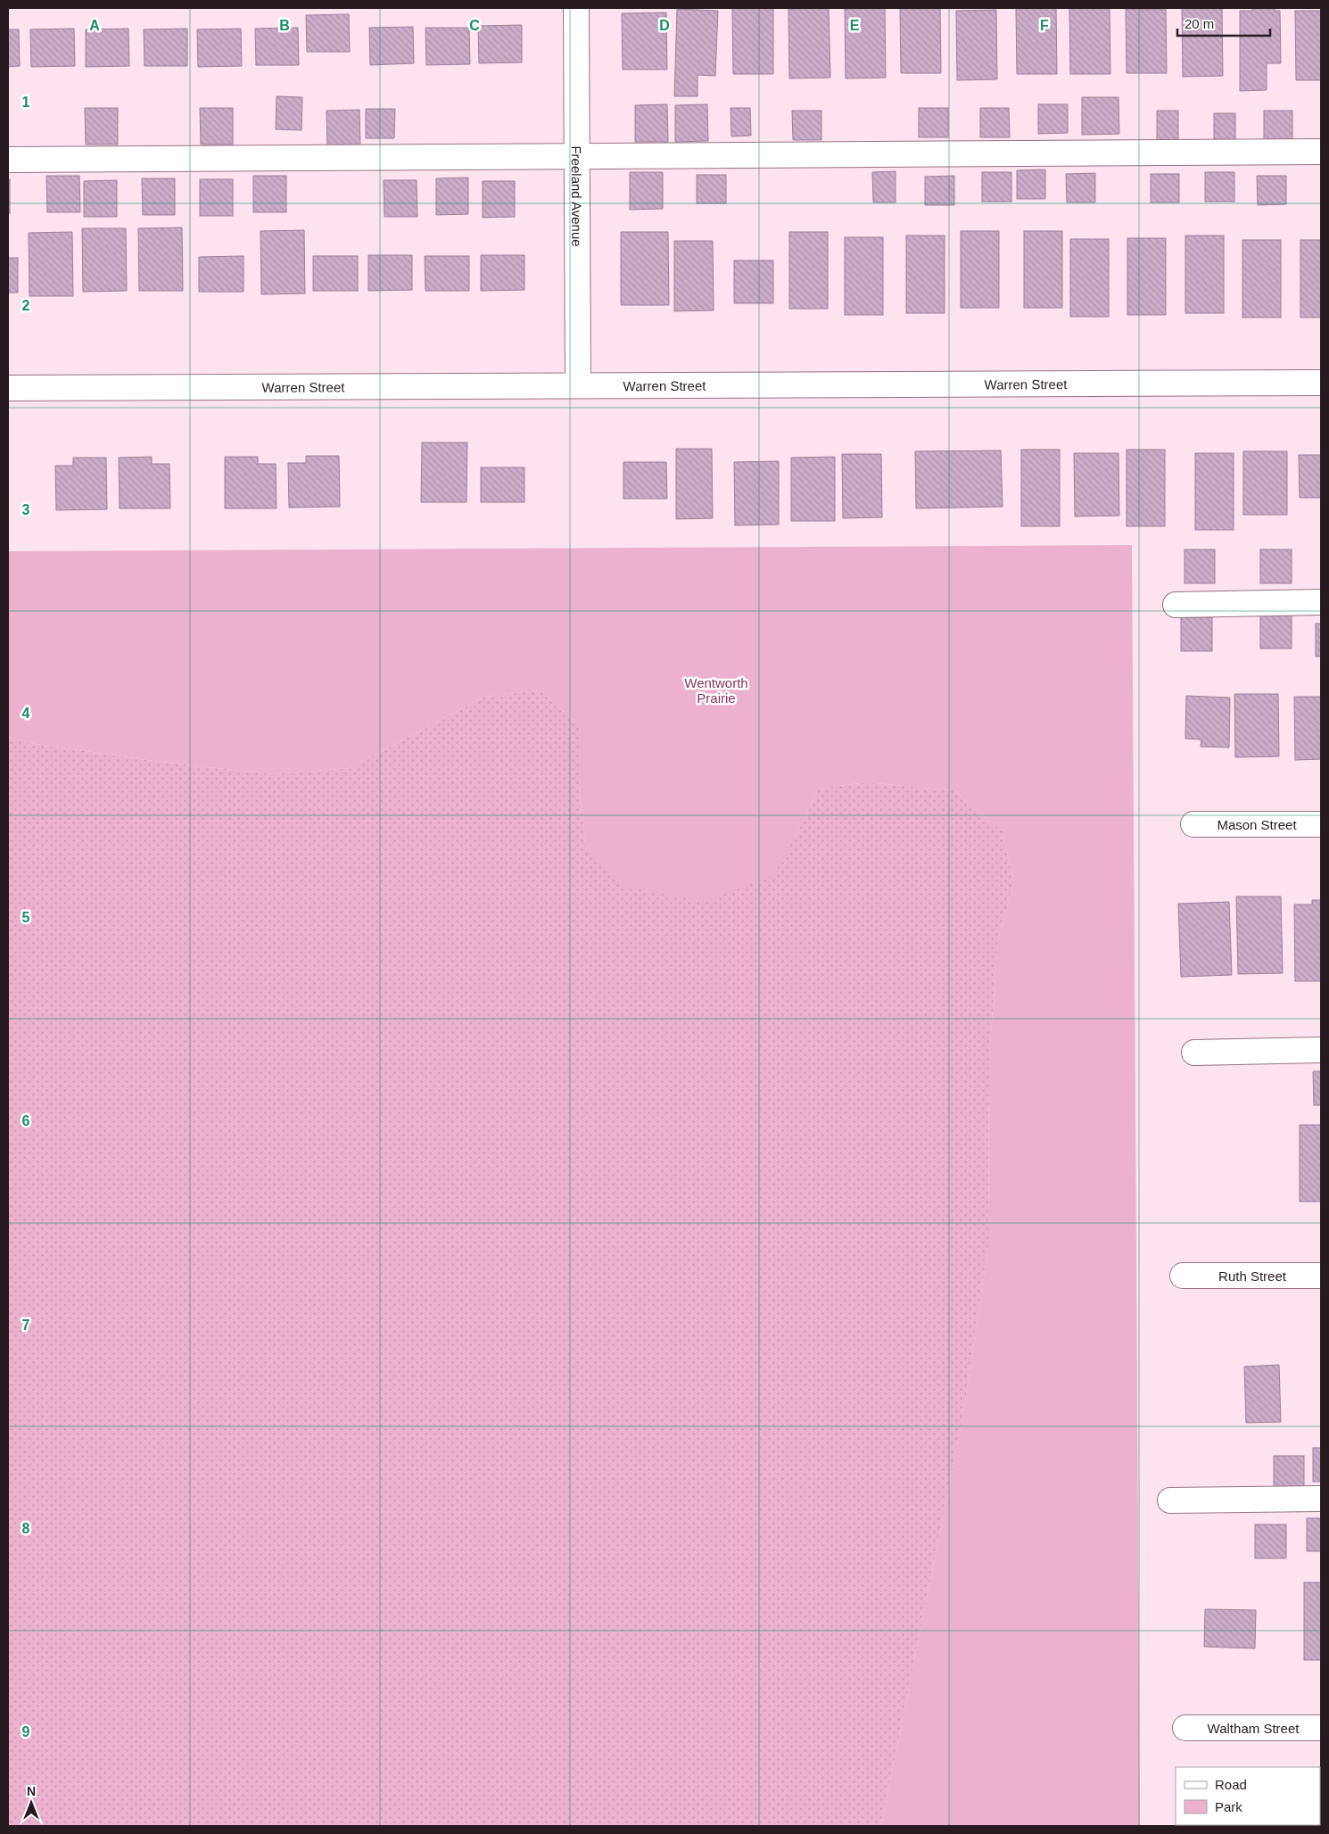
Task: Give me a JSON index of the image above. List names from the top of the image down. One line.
{"streets":{"street":["Freeland Avenue","Warren Street","Mason Street","Ruth Street","Waltham Street"]},"crossings":[["Freeland Avenue","Warren Street"]],"parks":["Wentworth Prairie"],"legend":["Road","Park"],"scale_bar":"20 m","north":"top","grid":{"columns":["A","B","C","D","E","F"],"rows":["1","2","3","4","5","6","7","8","9"]}}
